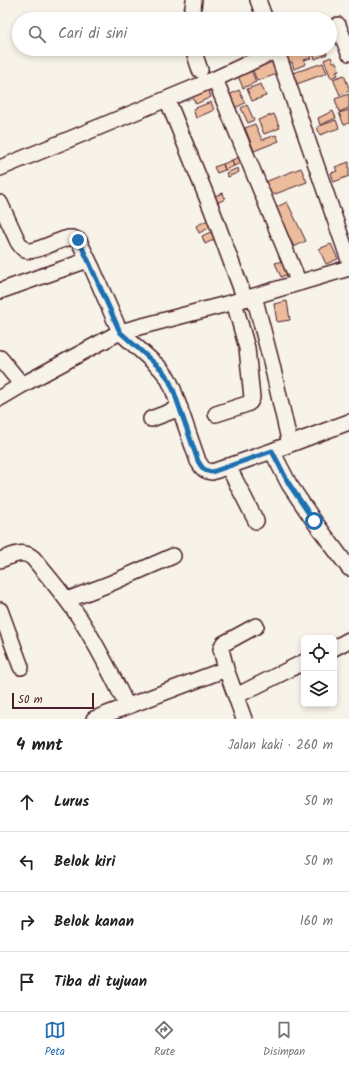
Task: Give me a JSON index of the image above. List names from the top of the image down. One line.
{"scale_bar":"50 m","page":{"search":"Cari di sini","scale":"50 m","heading":["4 mnt","Jalan kaki · 260 m"],"list":[["Lurus","50 m"],["Belok kiri","50 m"],["Belok kanan","160 m"],"Tiba di tujuan"],"nav":["Peta","Rute","Disimpan"]}}
